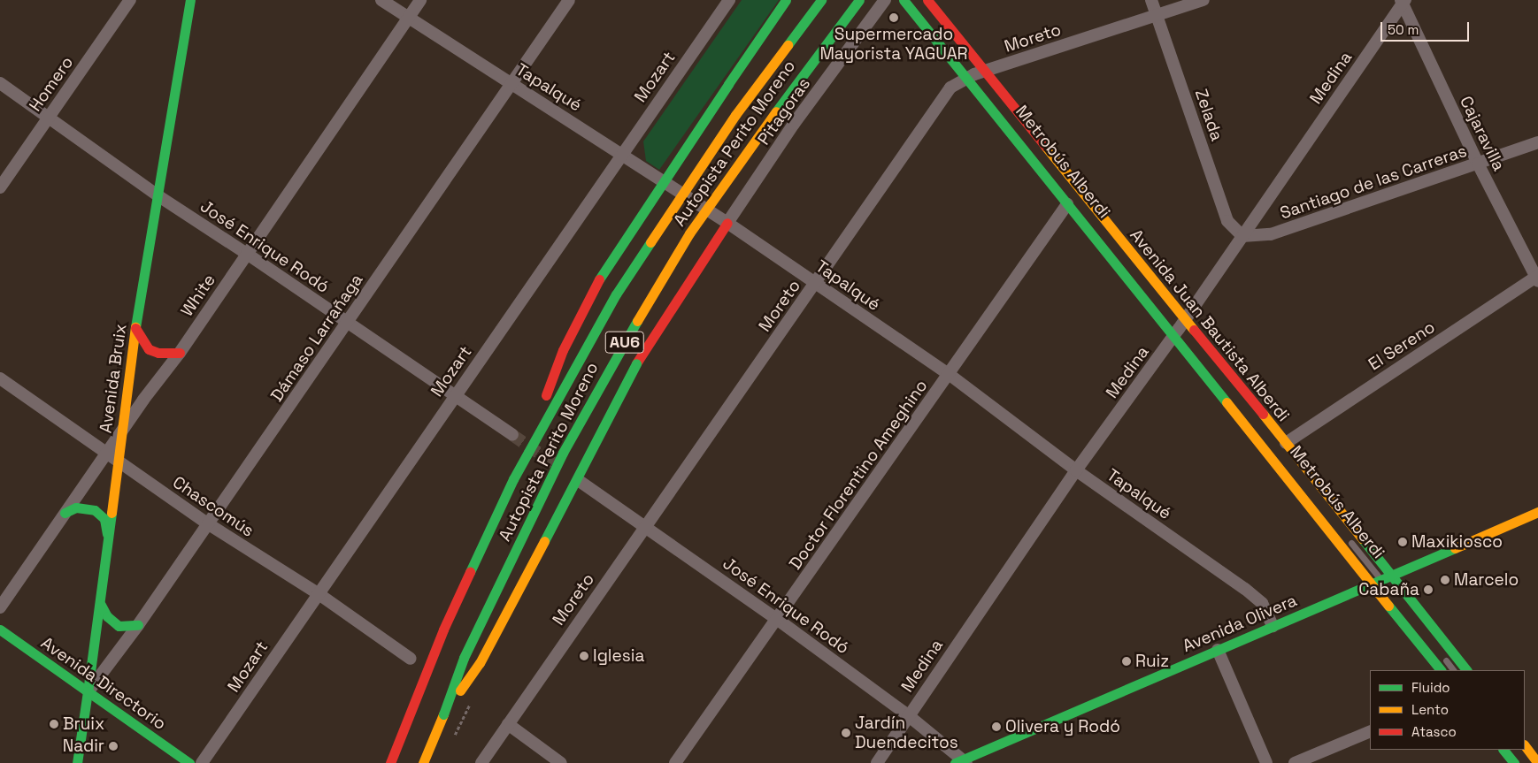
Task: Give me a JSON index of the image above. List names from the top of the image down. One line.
{"streets":{"main road":["Autopista Perito Moreno","Avenida Juan Bautista Alberdi","AU6","Avenida Bruix","Avenida Olivera","Avenida Directorio"],"street":["Moreto","Mozart","Medina","Homero","Tapalqué","Pitagoras","Zelada","Cajaravilla","Santiago de las Carreras","José Enrique Rodó","White","Dámaso Larrañaga","El Sereno","Doctor Florentino Ameghino","Chascomús"],"lane":["Metrobús Alberdi"]},"crossings":[["Moreto","Tapalqué"],["Moreto","Zelada"],["Moreto","José Enrique Rodó"],["Moreto","Avenida Juan Bautista Alberdi"],["Mozart","Tapalqué"],["Mozart","José Enrique Rodó"],["Mozart","Chascomús"],["Medina","Tapalqué"],["Medina","Zelada"],["Medina","Cajaravilla"],["Medina","Santiago de las Carreras"],["Medina","José Enrique Rodó"],["Medina","Avenida Juan Bautista Alberdi"],["Homero","José Enrique Rodó"],["Tapalqué","Pitagoras"],["Tapalqué","White"],["Tapalqué","Dámaso Larrañaga"],["Tapalqué","Doctor Florentino Ameghino"],["Tapalqué","Avenida Olivera"],["Zelada","Santiago de las Carreras"],["Cajaravilla","Santiago de las Carreras"],["Cajaravilla","El Sereno"],["Metrobús Alberdi","Avenida Juan Bautista Alberdi"],["Metrobús Alberdi","Avenida Olivera"],["José Enrique Rodó","White"],["José Enrique Rodó","Dámaso Larrañaga"],["José Enrique Rodó","Avenida Bruix"],["José Enrique Rodó","Doctor Florentino Ameghino"],["José Enrique Rodó","Avenida Olivera"],["White","Avenida Bruix"],["White","Chascomús"],["Avenida Juan Bautista Alberdi","El Sereno"],["Avenida Juan Bautista Alberdi","Doctor Florentino Ameghino"],["Avenida Juan Bautista Alberdi","Avenida Olivera"],["Dámaso Larrañaga","Avenida Bruix"],["Dámaso Larrañaga","Chascomús"],["Dámaso Larrañaga","Avenida Directorio"],["Avenida Bruix","Chascomús"],["Avenida Bruix","Avenida Directorio"]],"places":["Supermercado Mayorista YAGUAR","Maxikiosco","Marcelo","Cabaña","Iglesia","Ruiz","Bruix","Olivera y Rodó","Jardín Duendecitos","Nadir"],"legend":["Fluido","Lento","Atasco"],"scale_bar":"50 m"}
